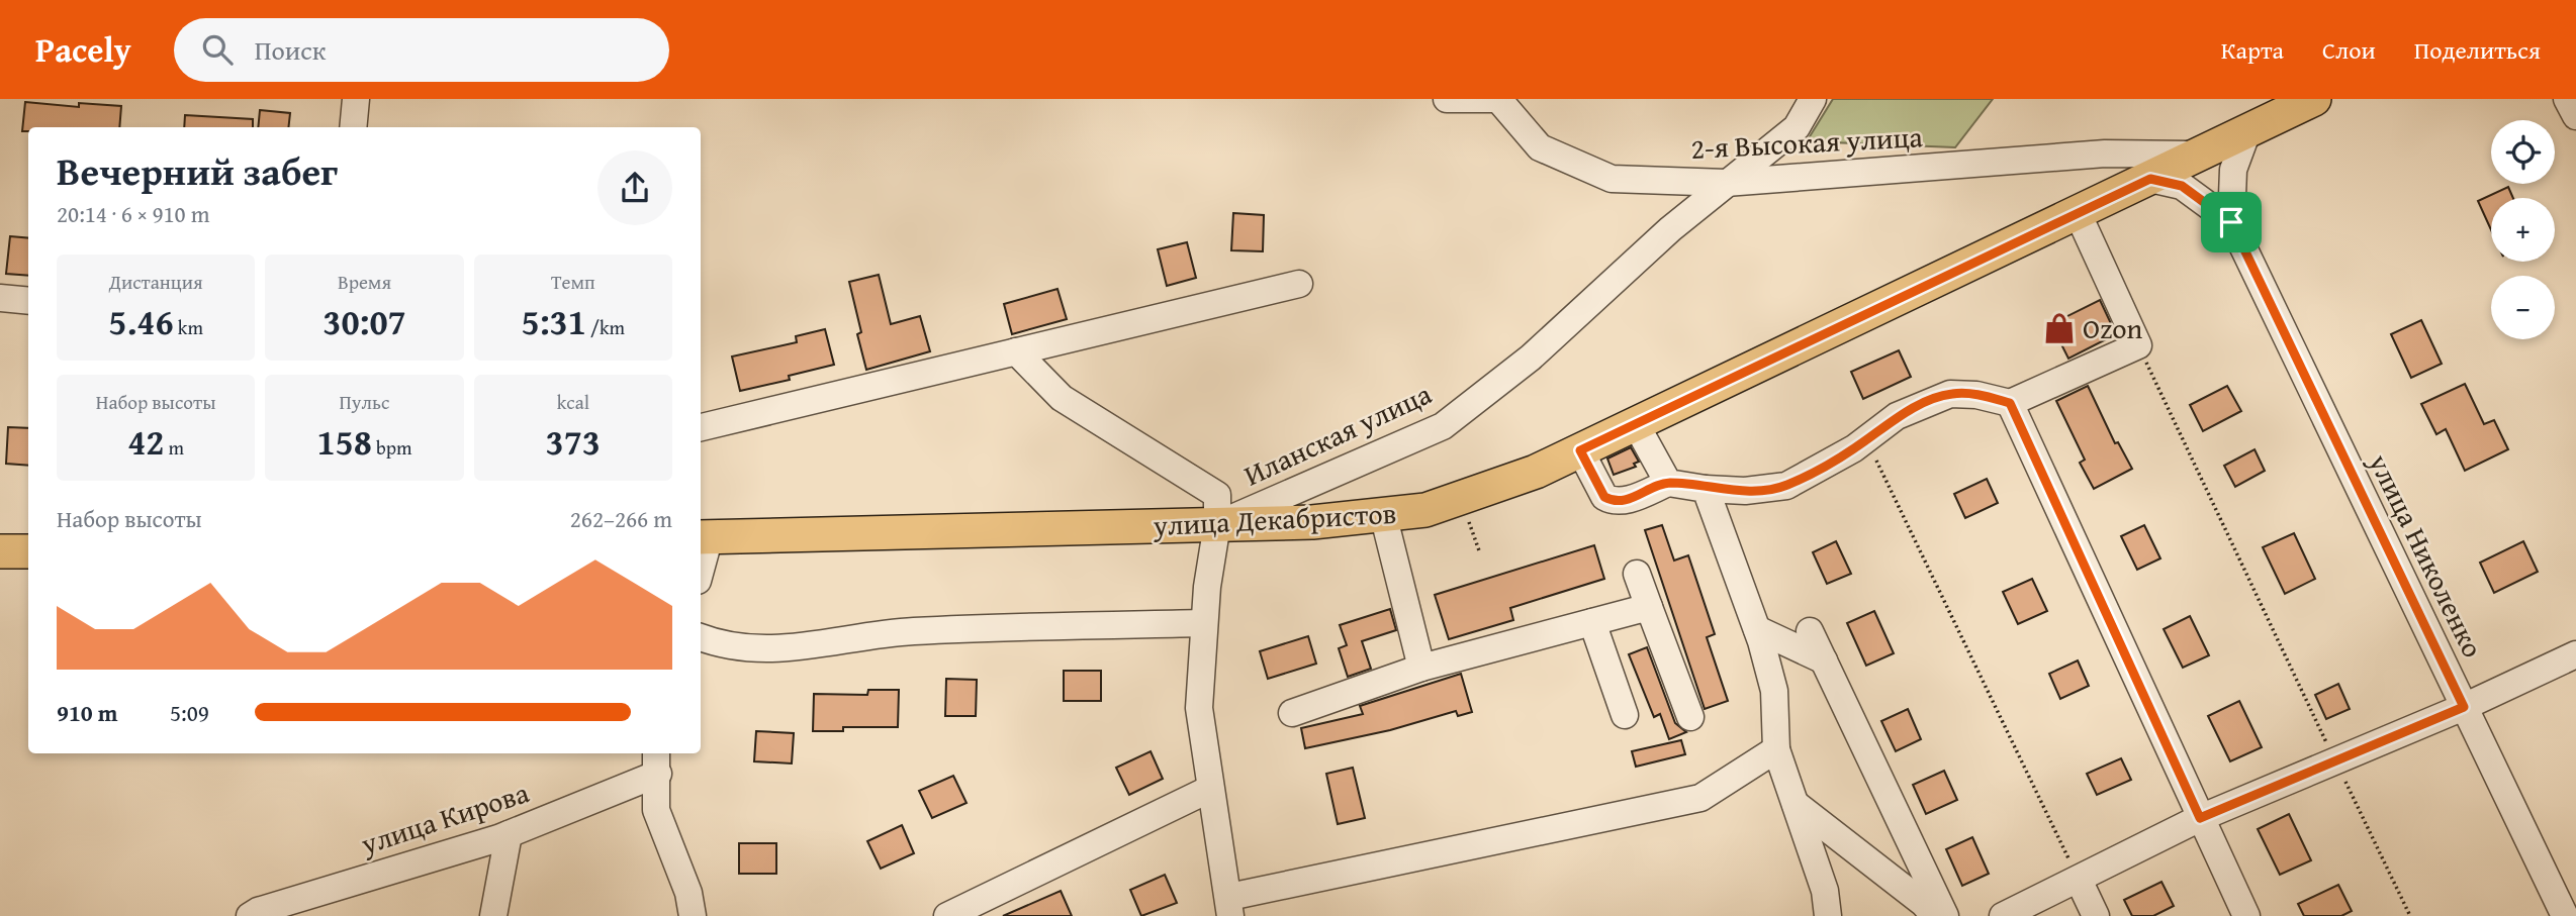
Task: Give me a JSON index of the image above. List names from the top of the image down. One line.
{"streets":{"main road":["улица Декабристов"],"street":["2-я Высокая улица","Иланская улица","улица Николенко","улица Кирова"]},"crossings":[["2-я Высокая улица","Иланская улица"],["2-я Высокая улица","улица Декабристов"],["Иланская улица","улица Декабристов"]],"places":{"shop":["Ozon"]},"page":{"header":"Pacely","search":"Поиск","nav":["Карта","Слои","Поделиться"],"map_buttons":["+","−"],"heading":["Вечерний забег","20:14 · 6 × 910 m"],"stats":[["Дистанция","5.46 km"],["Время","30:07"],["Темп","5:31 /km"],["Набор высоты","42 m"],["Пульс","158 bpm"],["kcal","373"]],"chart":["Набор высоты","262–266 m"],"list":[{"name":"910 m","note":"5:09"}]}}
